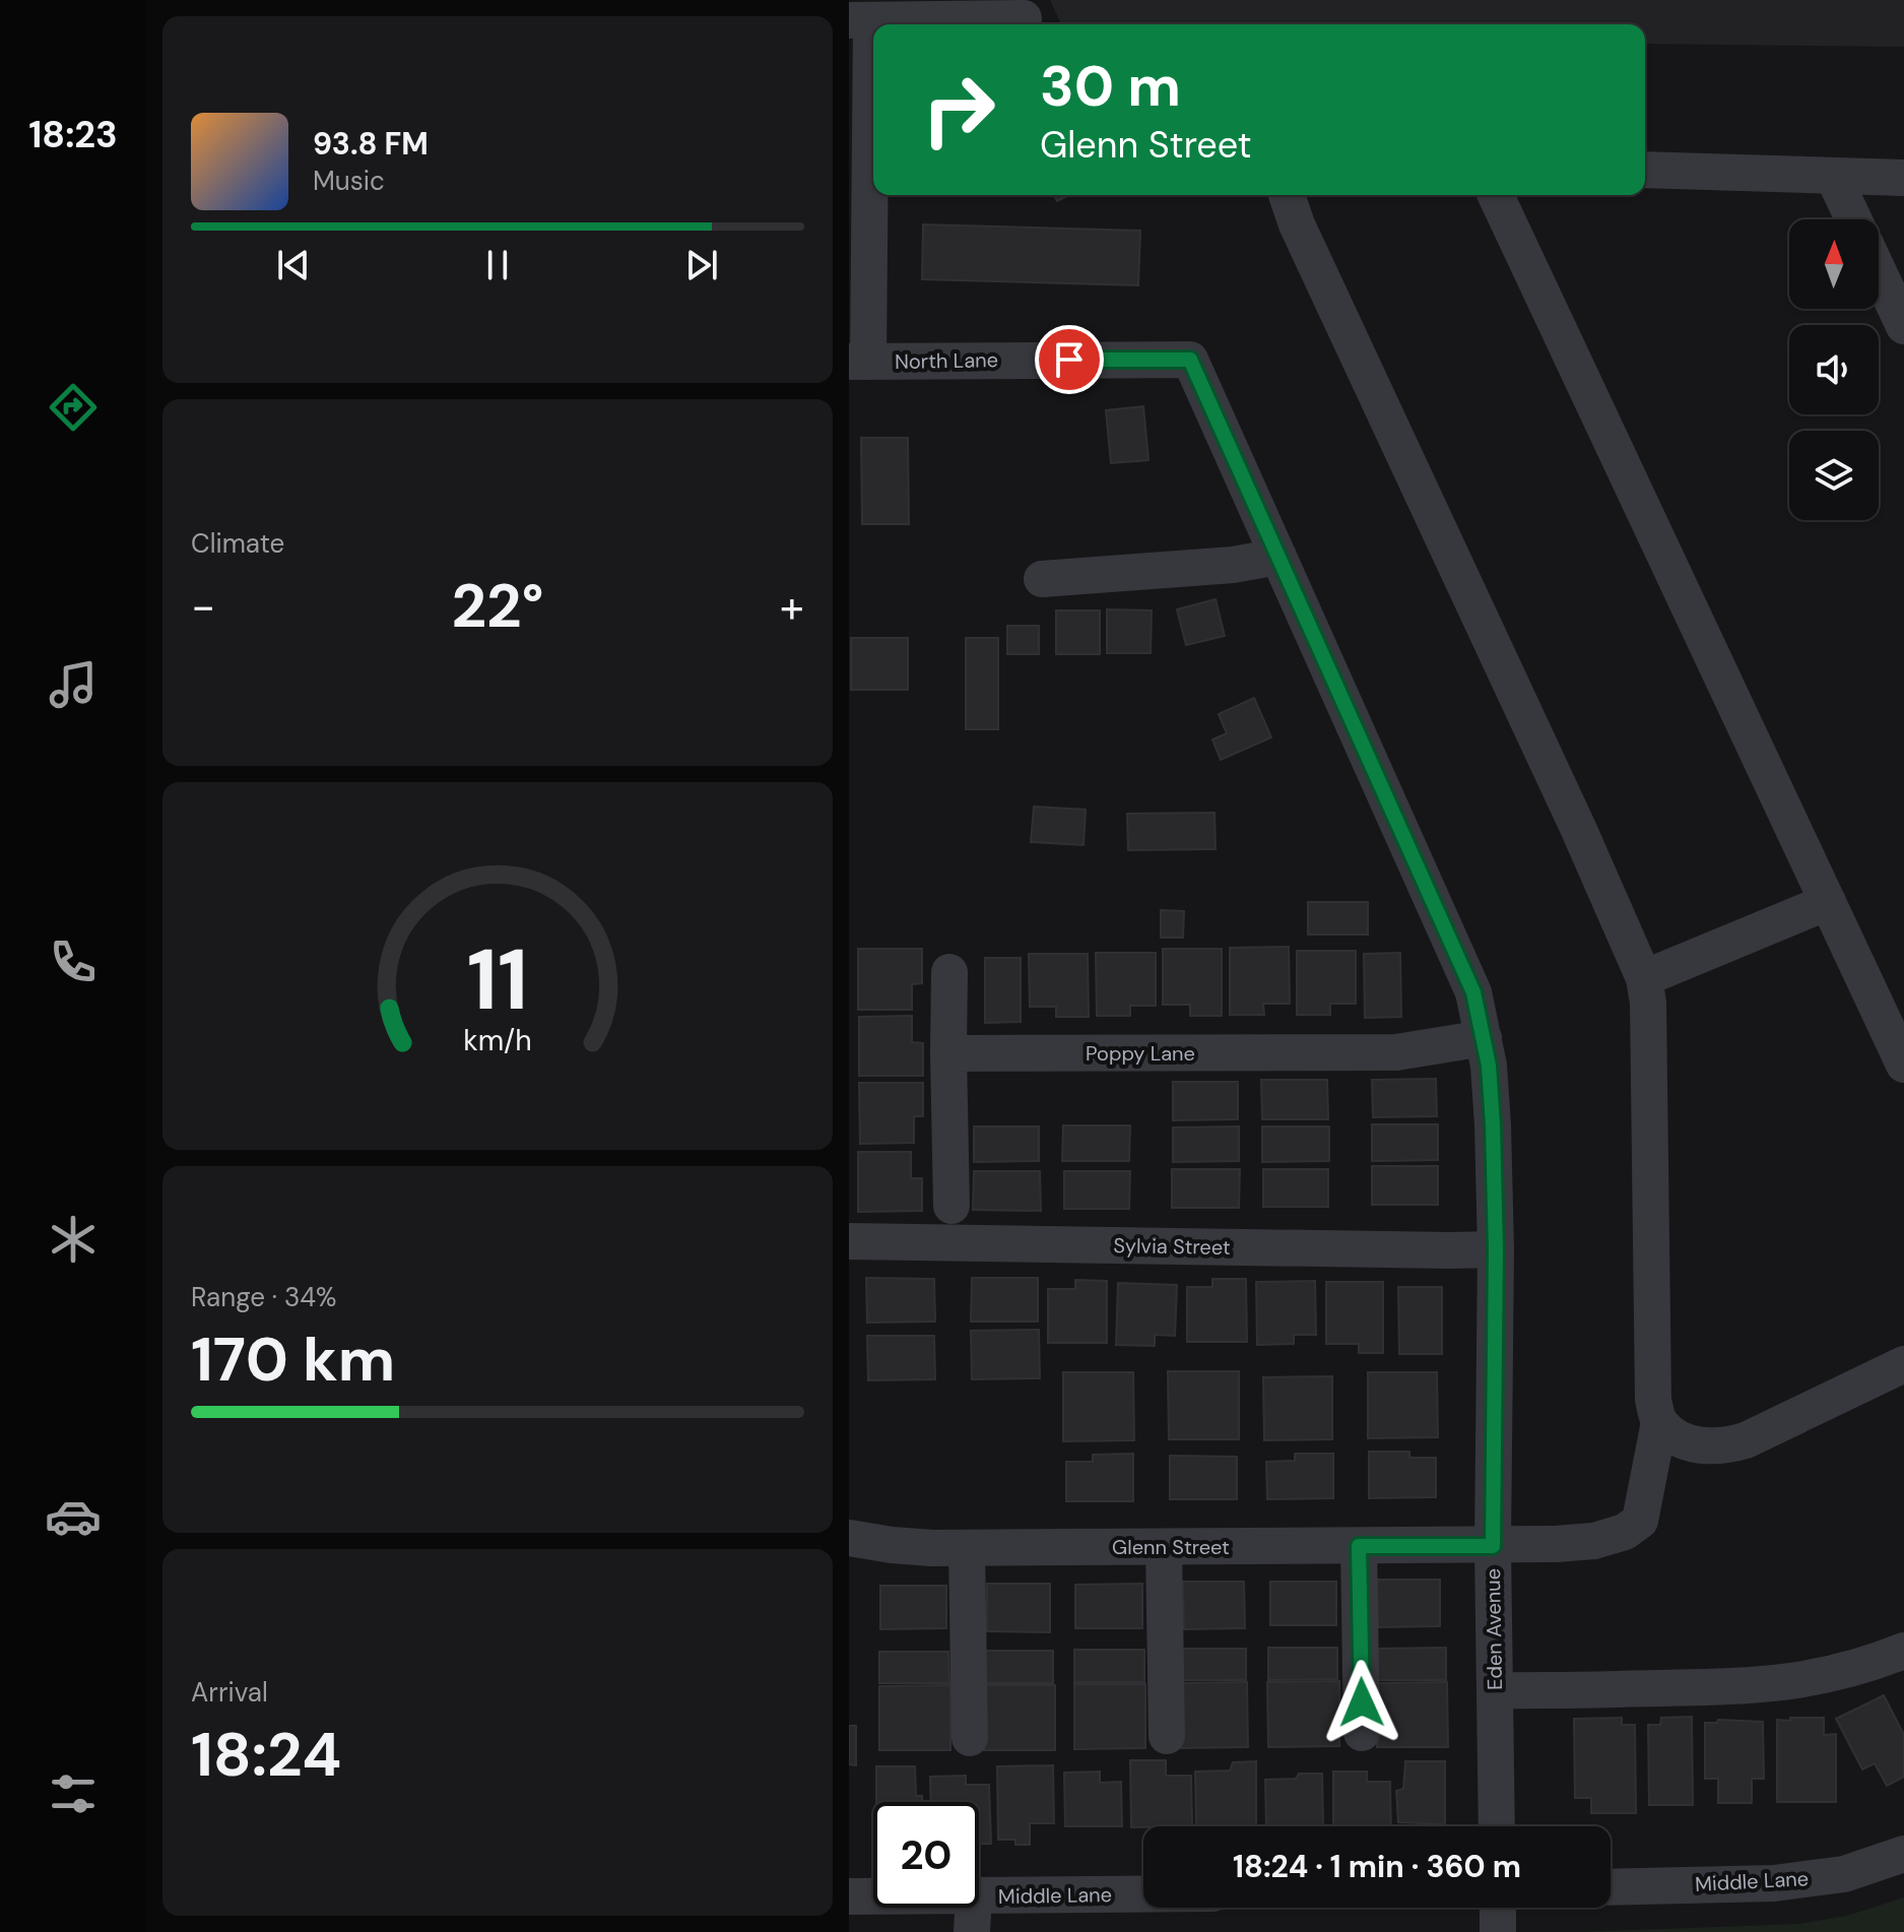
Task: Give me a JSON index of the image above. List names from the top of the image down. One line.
{"streets":{"street":["North Lane","Poppy Lane","Sylvia Street","Glenn Street","Eden Avenue","Middle Lane"]},"crossings":[["North Lane","Eden Avenue"],["Poppy Lane","Eden Avenue"],["Sylvia Street","Eden Avenue"],["Glenn Street","Eden Avenue"]],"north":"top","page":{"tabs":"18:23","turn":["30 m","Glenn Street"],"song":["93.8 FM","Music"],"tile":["Climate",["Range · 34%","170 km"],["Arrival","18:24"]],"heat":["−","22°","+"],"limit":"20","trip":"18:24 · 1 min · 360 m","gauge":["11","km/h"]}}
